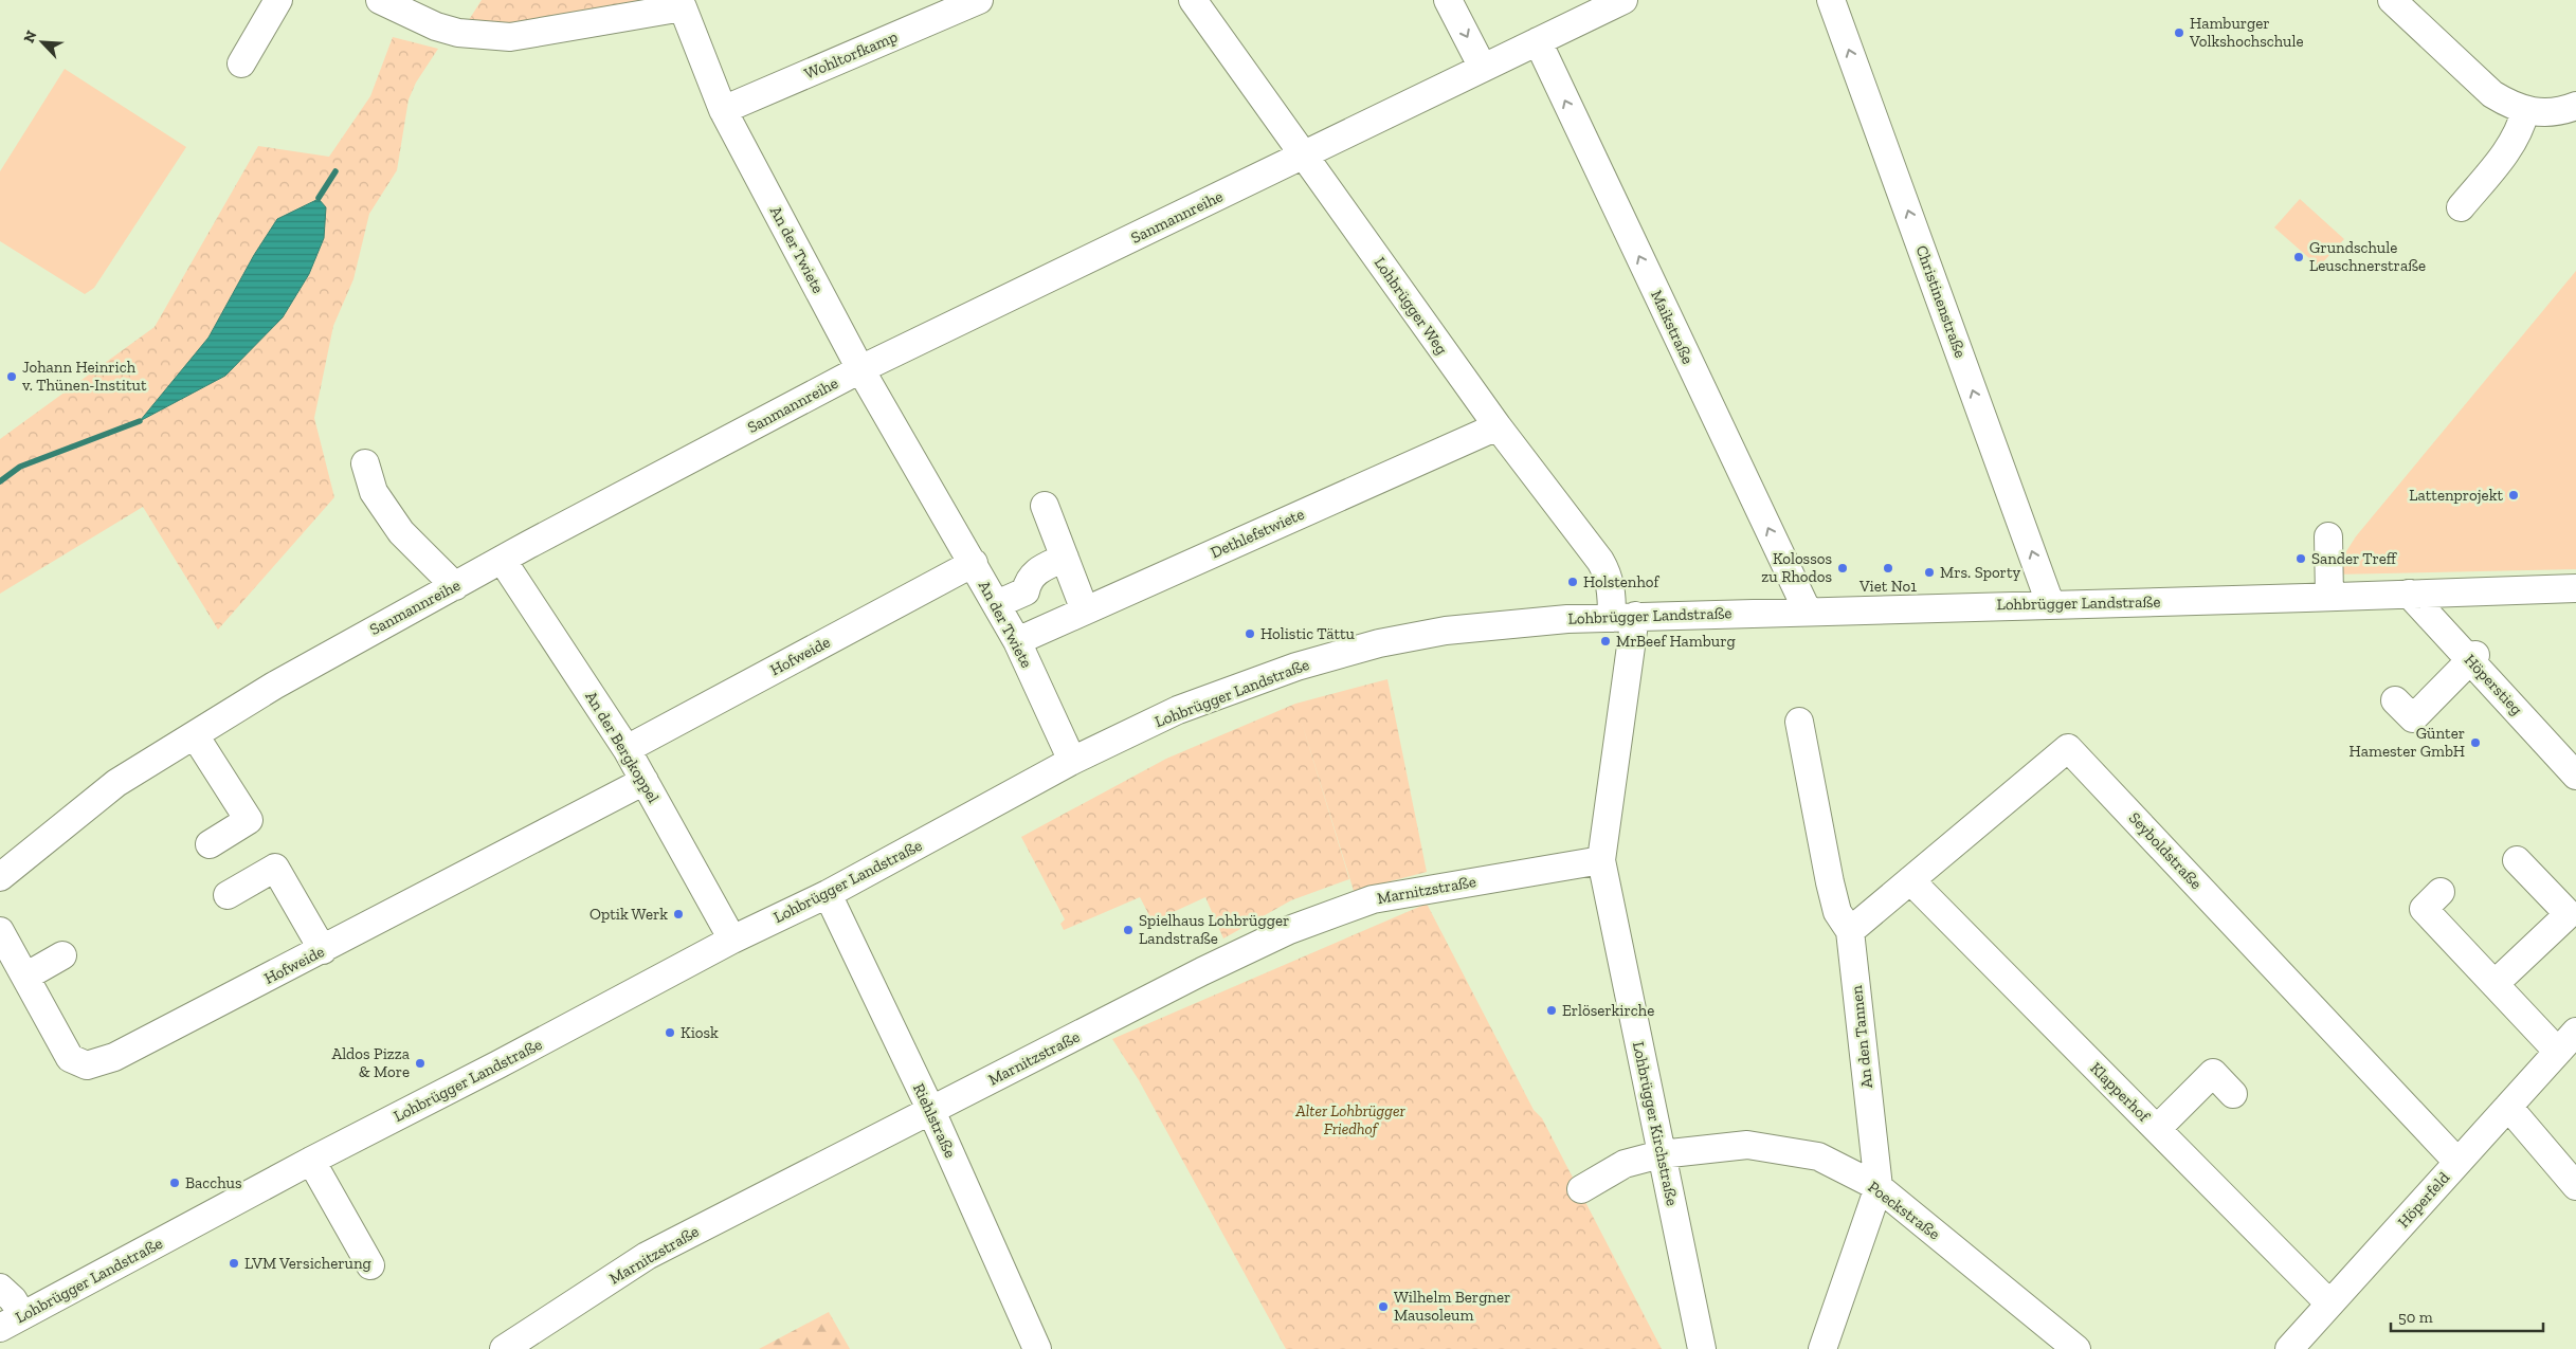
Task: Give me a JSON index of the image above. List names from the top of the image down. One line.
{"streets":{"street":["Wohltorfkamp","Sanmannreihe","An der Twiete","Christinenstraße","Lohbrügger Weg","Maikstraße","Dethlefstwiete","Lohbrügger Landstraße","Hofweide","Höperstieg","An der Bergkoppel","Seyboldstraße","Marnitzstraße","An den Tannen","Klapperhof","Riehlstraße","Lohbrügger Kirchstraße","Höperfeld","Poeckstraße"]},"crossings":[["Wohltorfkamp","An der Twiete"],["Sanmannreihe","An der Twiete"],["Sanmannreihe","Lohbrügger Weg"],["Sanmannreihe","Maikstraße"],["Sanmannreihe","An der Bergkoppel"],["An der Twiete","Dethlefstwiete"],["An der Twiete","Lohbrügger Landstraße"],["An der Twiete","Hofweide"],["Christinenstraße","Lohbrügger Landstraße"],["Lohbrügger Weg","Dethlefstwiete"],["Lohbrügger Weg","Lohbrügger Landstraße"],["Lohbrügger Weg","Lohbrügger Kirchstraße"],["Maikstraße","Lohbrügger Landstraße"],["Lohbrügger Landstraße","Höperstieg"],["Lohbrügger Landstraße","An der Bergkoppel"],["Lohbrügger Landstraße","Riehlstraße"],["Lohbrügger Landstraße","Lohbrügger Kirchstraße"],["Hofweide","An der Bergkoppel"],["Seyboldstraße","An den Tannen"],["Seyboldstraße","Klapperhof"],["Seyboldstraße","Höperfeld"],["Marnitzstraße","Riehlstraße"],["Marnitzstraße","Lohbrügger Kirchstraße"],["An den Tannen","Poeckstraße"],["Klapperhof","Höperfeld"],["Lohbrügger Kirchstraße","Poeckstraße"]],"one_way":["Christinenstraße","Maikstraße"],"parks":["Alter Lohbrügger Friedhof"],"places":["Hamburger Volkshochschule","Grundschule Leuschnerstraße","Johann Heinrich v. Thünen-Institut","Lattenprojekt","Sander Treff","Kolossos zu Rhodos","Viet No1","Mrs. Sporty","Holstenhof","Holistic Tättu","MrBeef Hamburg","Günter Hamester GmbH","Optik Werk","Spielhaus Lohbrügger Landstraße","Erlöserkirche","Kiosk","Aldos Pizza & More","Bacchus","LVM Versicherung","Wilhelm Bergner Mausoleum"],"scale_bar":"50 m","north":"top left"}
